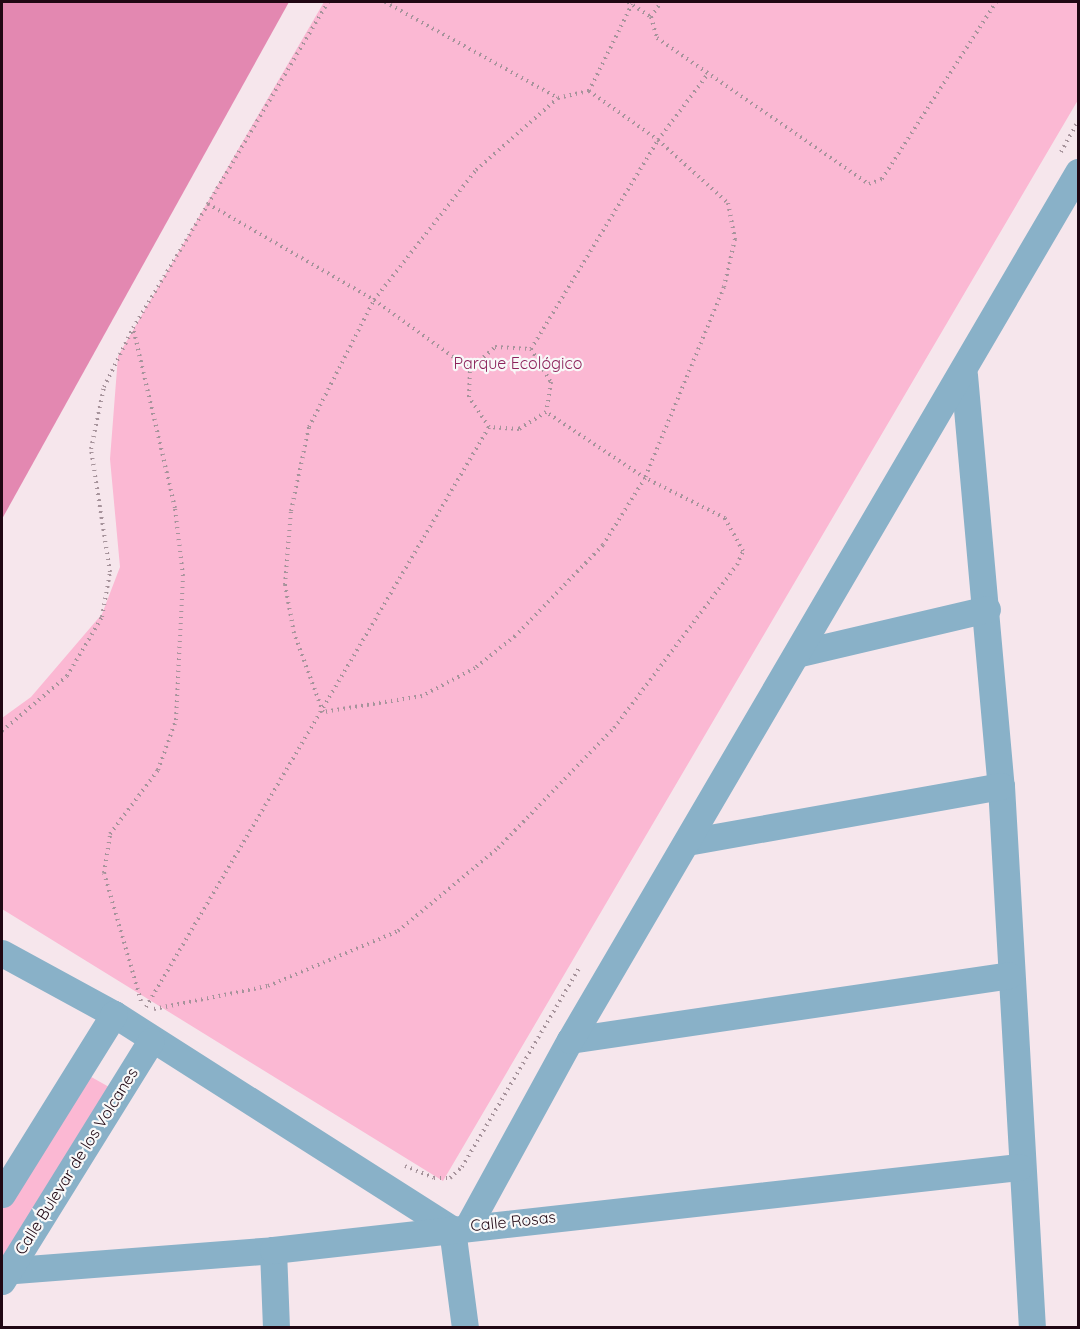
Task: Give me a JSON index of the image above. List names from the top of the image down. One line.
{"streets":{"street":["Calle Bulevar de los Volcanes","Calle Rosas"]},"crossings":[["Calle Bulevar de los Volcanes","Calle Rosas"]],"parks":["Parque Ecológico"]}
